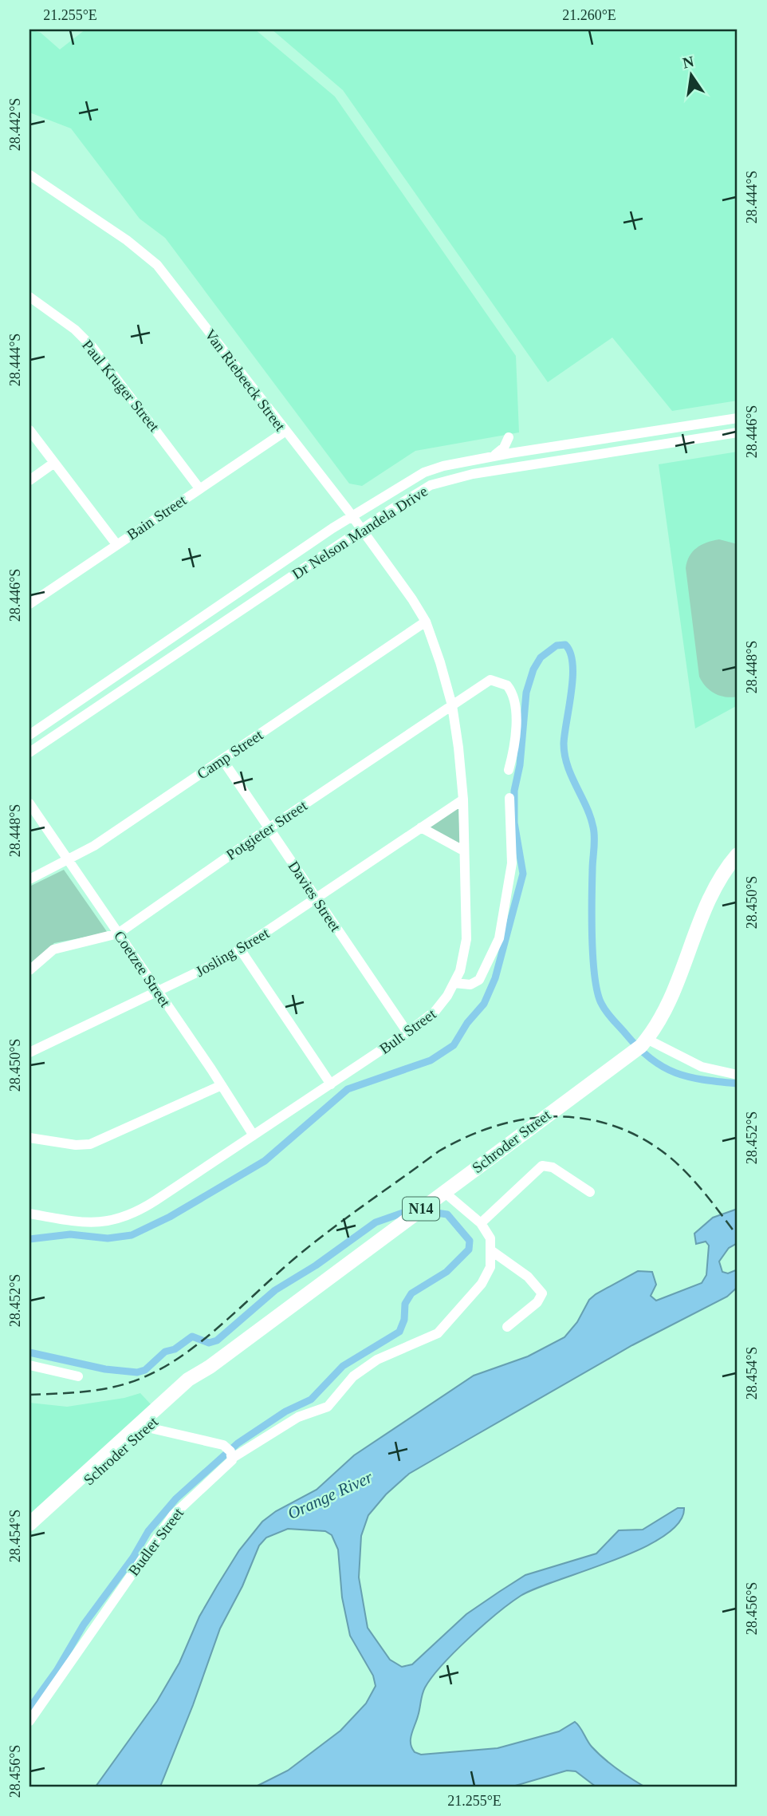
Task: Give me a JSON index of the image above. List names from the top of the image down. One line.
{"streets":{"highway":["Schroder Street","N14"],"street":["Van Riebeeck Street","Paul Kruger Street","Bain Street","Dr Nelson Mandela Drive","Camp Street","Potgieter Street","Davies Street","Josling Street","Coetzee Street","Bult Street","Budler Street"]},"crossings":[["Van Riebeeck Street","Bain Street"],["Van Riebeeck Street","Dr Nelson Mandela Drive"],["Van Riebeeck Street","Camp Street"],["Van Riebeeck Street","Bult Street"],["Paul Kruger Street","Bain Street"],["Camp Street","Davies Street"],["Camp Street","Coetzee Street"],["Camp Street","Bult Street"],["Potgieter Street","Davies Street"],["Potgieter Street","Coetzee Street"],["Potgieter Street","Bult Street"],["Davies Street","Josling Street"],["Davies Street","Bult Street"],["Josling Street","Coetzee Street"],["Josling Street","Bult Street"],["Coetzee Street","Bult Street"]],"water":["Orange River"],"north":"top","coordinates":["21.255°E","21.260°E","28.442°S","28.444°S","28.446°S","28.448°S","28.450°S","28.452°S","28.454°S","28.456°S"]}
